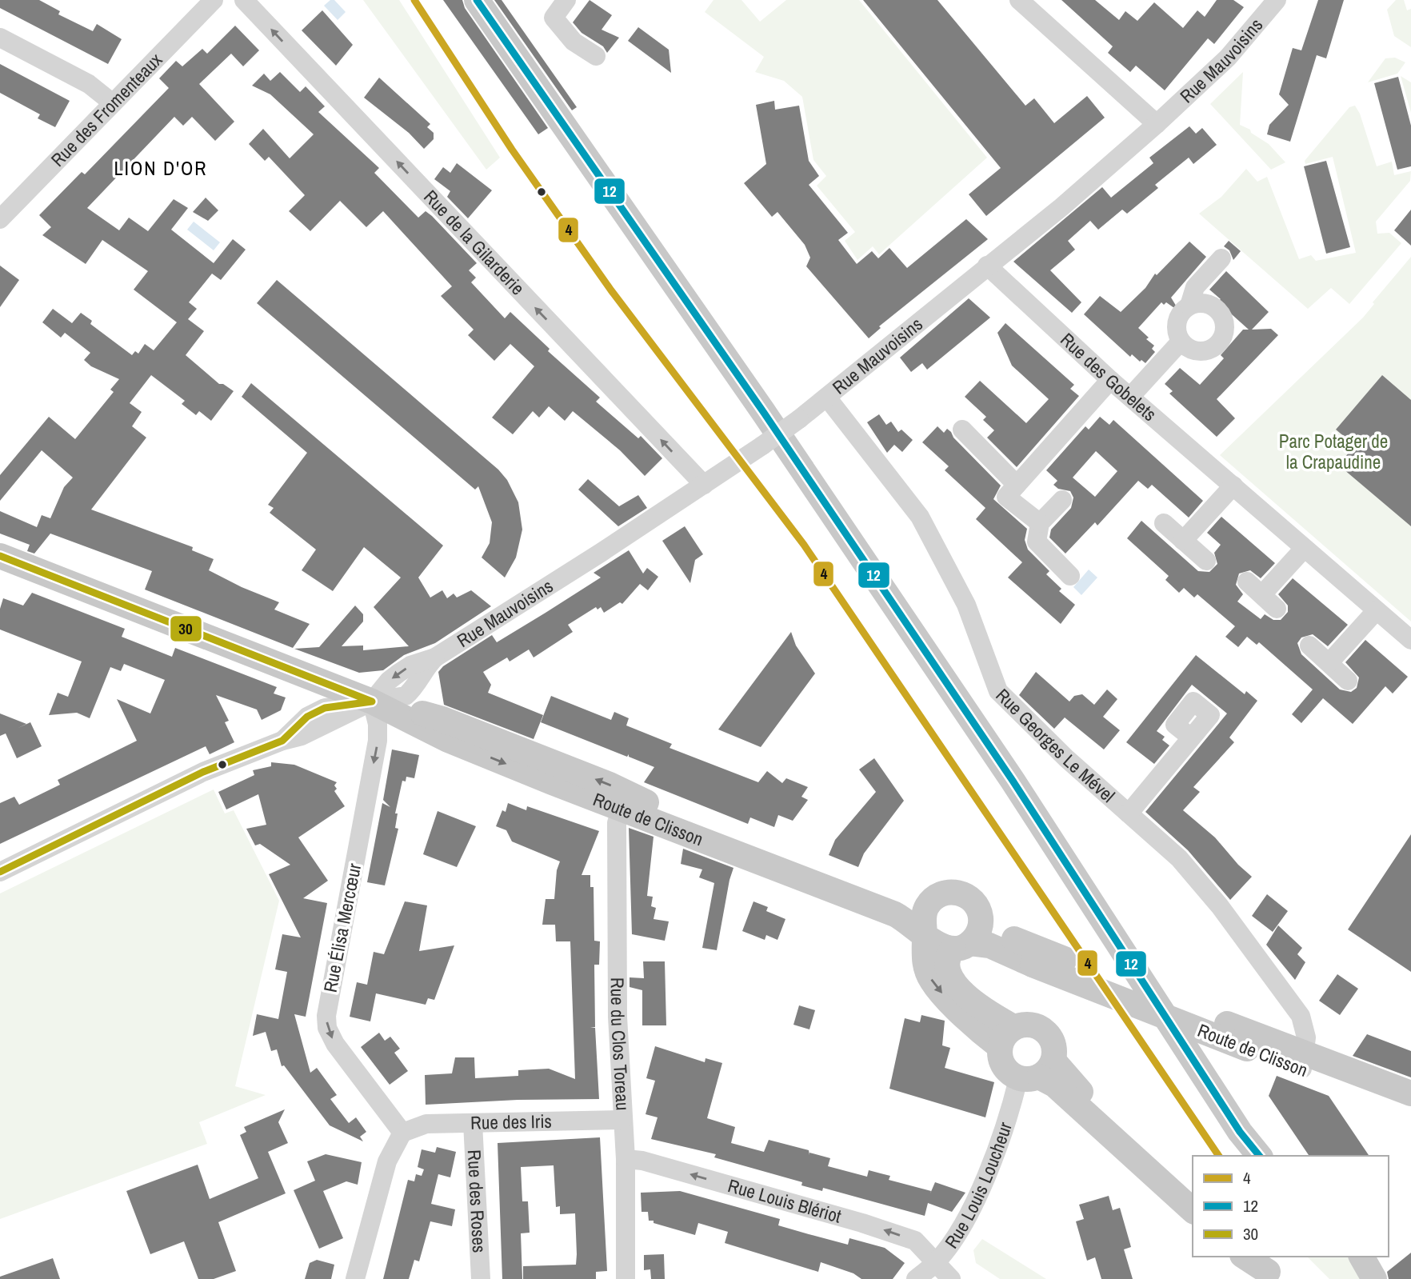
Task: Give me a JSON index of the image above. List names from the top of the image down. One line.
{"streets":{"main road":["Route de Clisson"],"street":["Rue Mauvoisins","Rue des Fromenteaux","Rue de la Gilarderie","Rue des Gobelets","Rue Georges Le Mével","Rue Élisa Mercœur","Rue du Clos Toreau","Rue des Iris","Rue Louis Loucheur","Rue des Roses","Rue Louis Blériot"]},"crossings":[["Rue Mauvoisins","Rue de la Gilarderie"],["Rue Mauvoisins","Rue des Gobelets"],["Rue Mauvoisins","Rue Georges Le Mével"],["Rue Mauvoisins","Route de Clisson"],["Rue Mauvoisins","Rue Élisa Mercœur"],["Rue Georges Le Mével","Route de Clisson"],["Route de Clisson","Rue Élisa Mercœur"],["Route de Clisson","Rue du Clos Toreau"],["Rue Élisa Mercœur","Rue des Iris"],["Rue du Clos Toreau","Rue des Iris"],["Rue du Clos Toreau","Rue Louis Blériot"],["Rue des Iris","Rue des Roses"],["Rue Louis Loucheur","Rue Louis Blériot"]],"one_way":["Rue de la Gilarderie","Rue Élisa Mercœur","Rue Louis Blériot"],"districts":["LION D'OR"],"parks":["Parc Potager de la Crapaudine"],"lines":["transit line 4","transit line 12","transit line 30"],"legend":["4","12","30"]}
